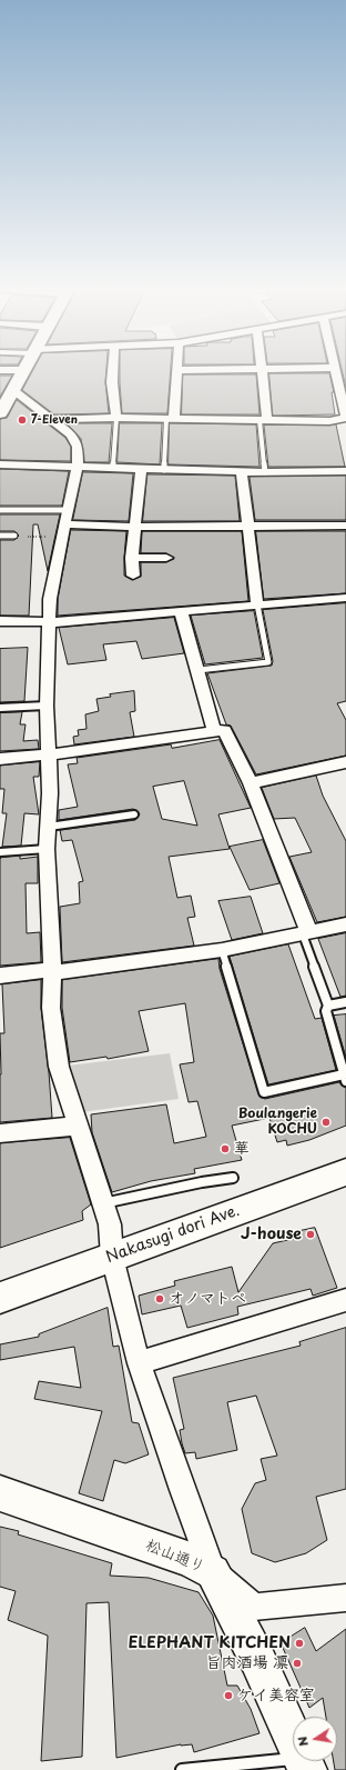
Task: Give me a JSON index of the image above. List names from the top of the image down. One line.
{"streets":{"main road":["Nakasugi dori Ave.","松山通り"]},"places":["7-Eleven","Boulangerie KOCHU","華","J-house","オノマトペ","ELEPHANT KITCHEN","旨肉酒場 凛","ケイ美容室"],"north":"left"}
